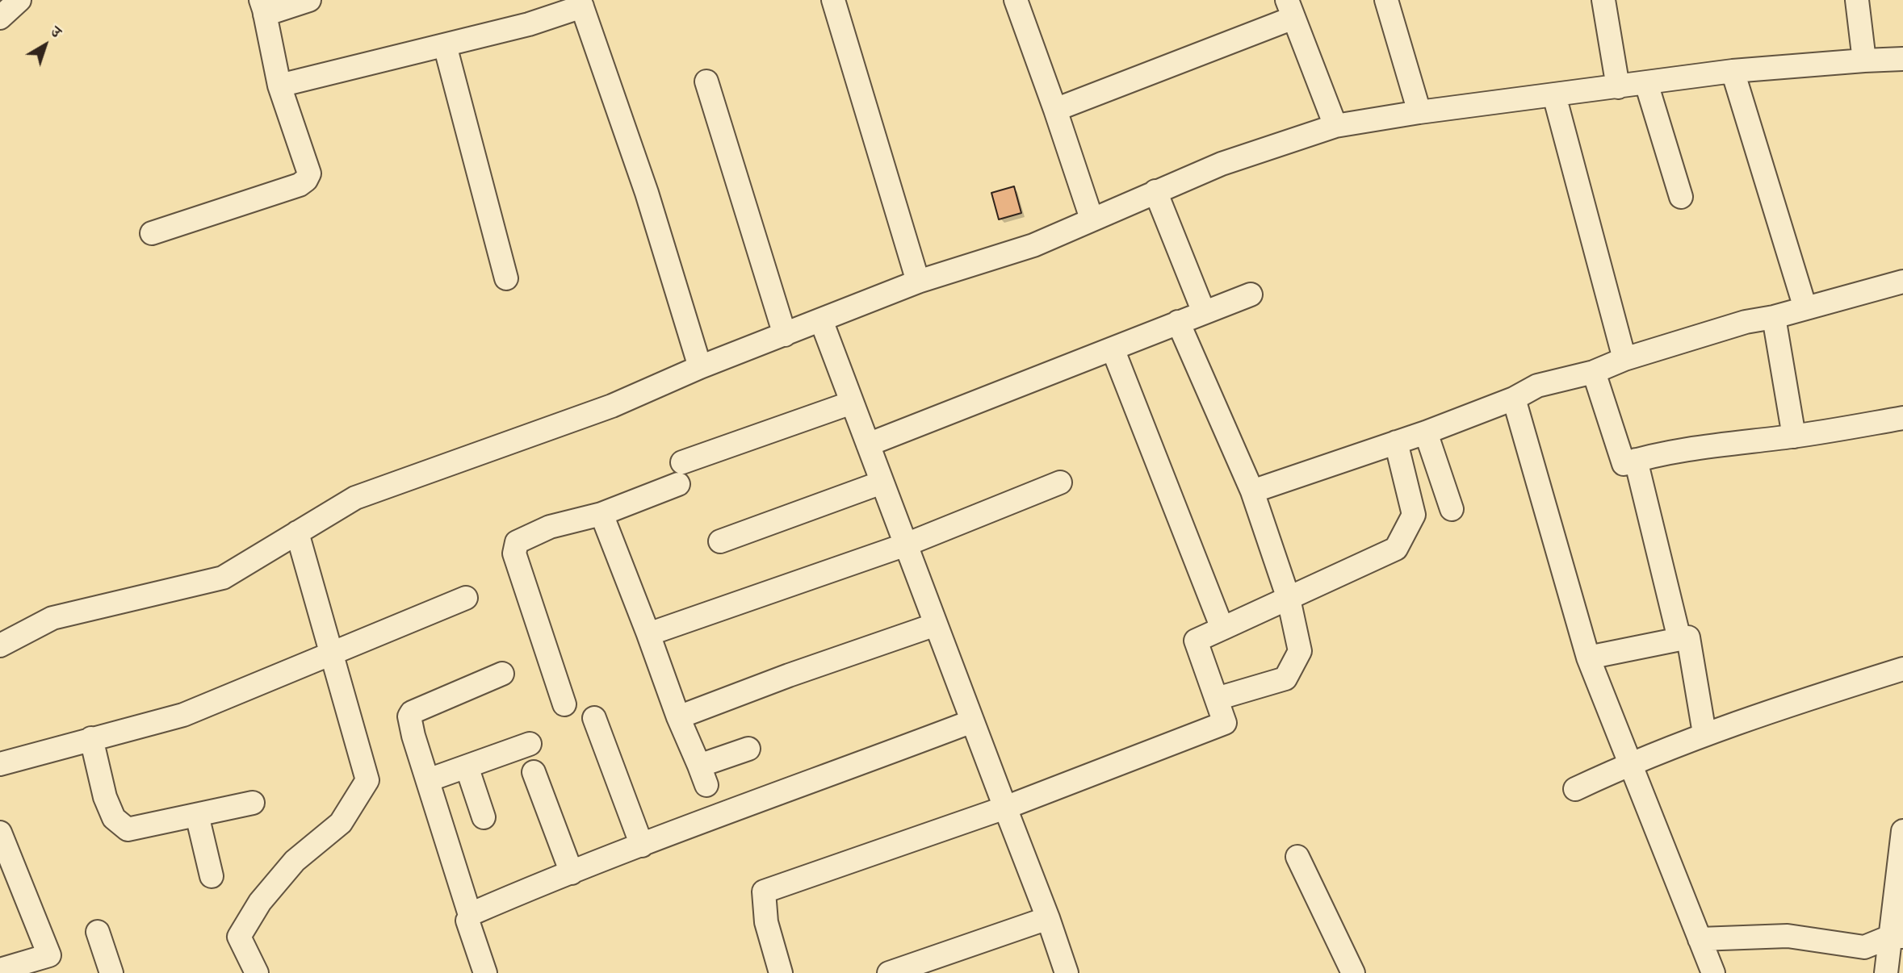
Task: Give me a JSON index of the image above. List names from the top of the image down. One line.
{"north":"top right"}
